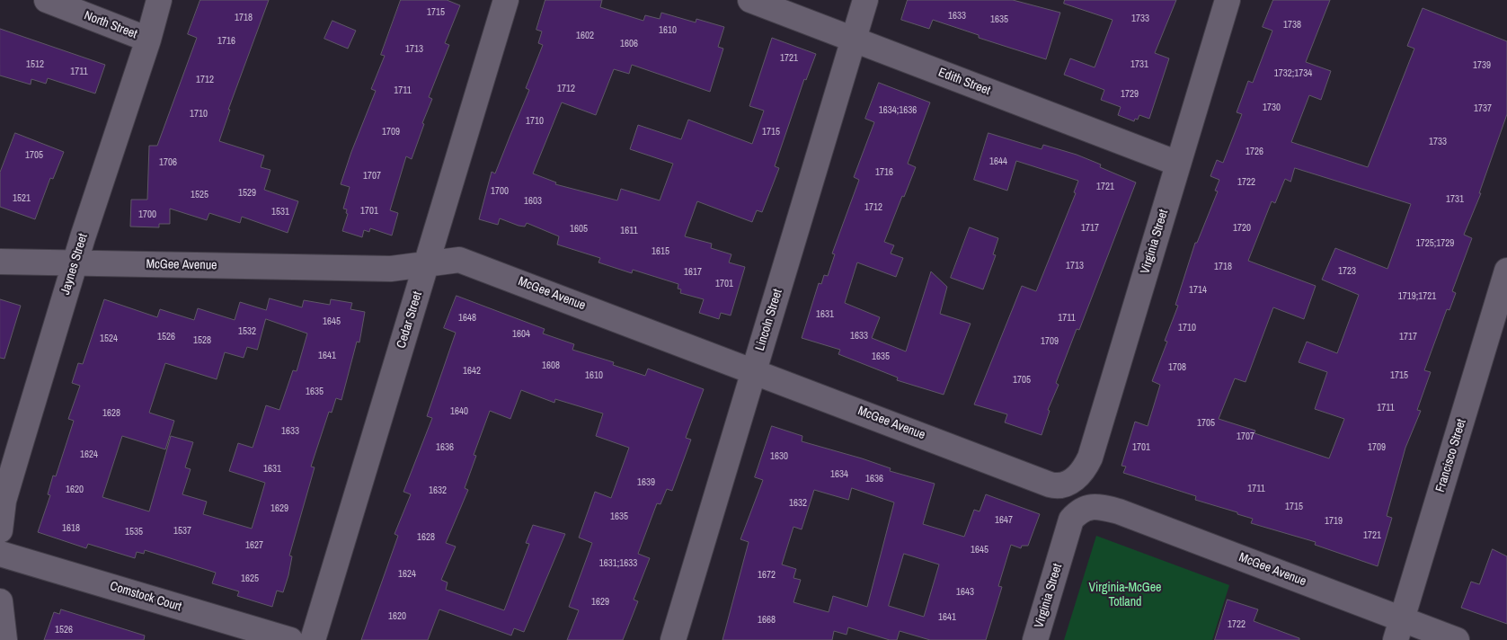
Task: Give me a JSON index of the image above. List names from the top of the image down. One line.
{"streets":{"street":["North Street","Edith Street","Virginia Street","Jaynes Street","McGee Avenue","Cedar Street","Lincoln Street","Francisco Street","Comstock Court"]},"crossings":[["North Street","Jaynes Street"],["Edith Street","Virginia Street"],["Edith Street","Lincoln Street"],["Virginia Street","McGee Avenue"],["Jaynes Street","McGee Avenue"],["McGee Avenue","Cedar Street"],["McGee Avenue","Lincoln Street"],["McGee Avenue","Francisco Street"]],"parks":["Virginia-McGee Totland"],"house_numbers":["1715","1633","1718","1733","1635","1738","1610","1602","1716","1606","1713","1721","1512","1731","1739","1711","1732;1734","1712","1712","1711","1729","1730","1737","1634;1636","1710","1710","1709","1715","1733","1726","1705","1644","1706","1716","1707","1722","1721","1700","1529","1525","1521","1731","1603","1712","1701","1531","1700","1717","1720","1605","1611","1725;1729","1615","1713","1718","1723","1617","1701","1714","1719;1721","1631","1648","1711","1645","1710","1532","1604","1633","1526","1717","1524","1528","1709","1641","1635","1608","1708","1642","1610","1715","1705","1635","1711","1640","1628","1705","1633","1707","1636","1701","1709","1624","1630","1631","1634","1636","1639","1711","1620","1632","1632","1715","1629","1635","1647","1719","1618","1537","1535","1721","1628","1627","1645","1631;1633","1624","1672","1625","1643","1629","1620","1641","1668","1722","1526"]}
